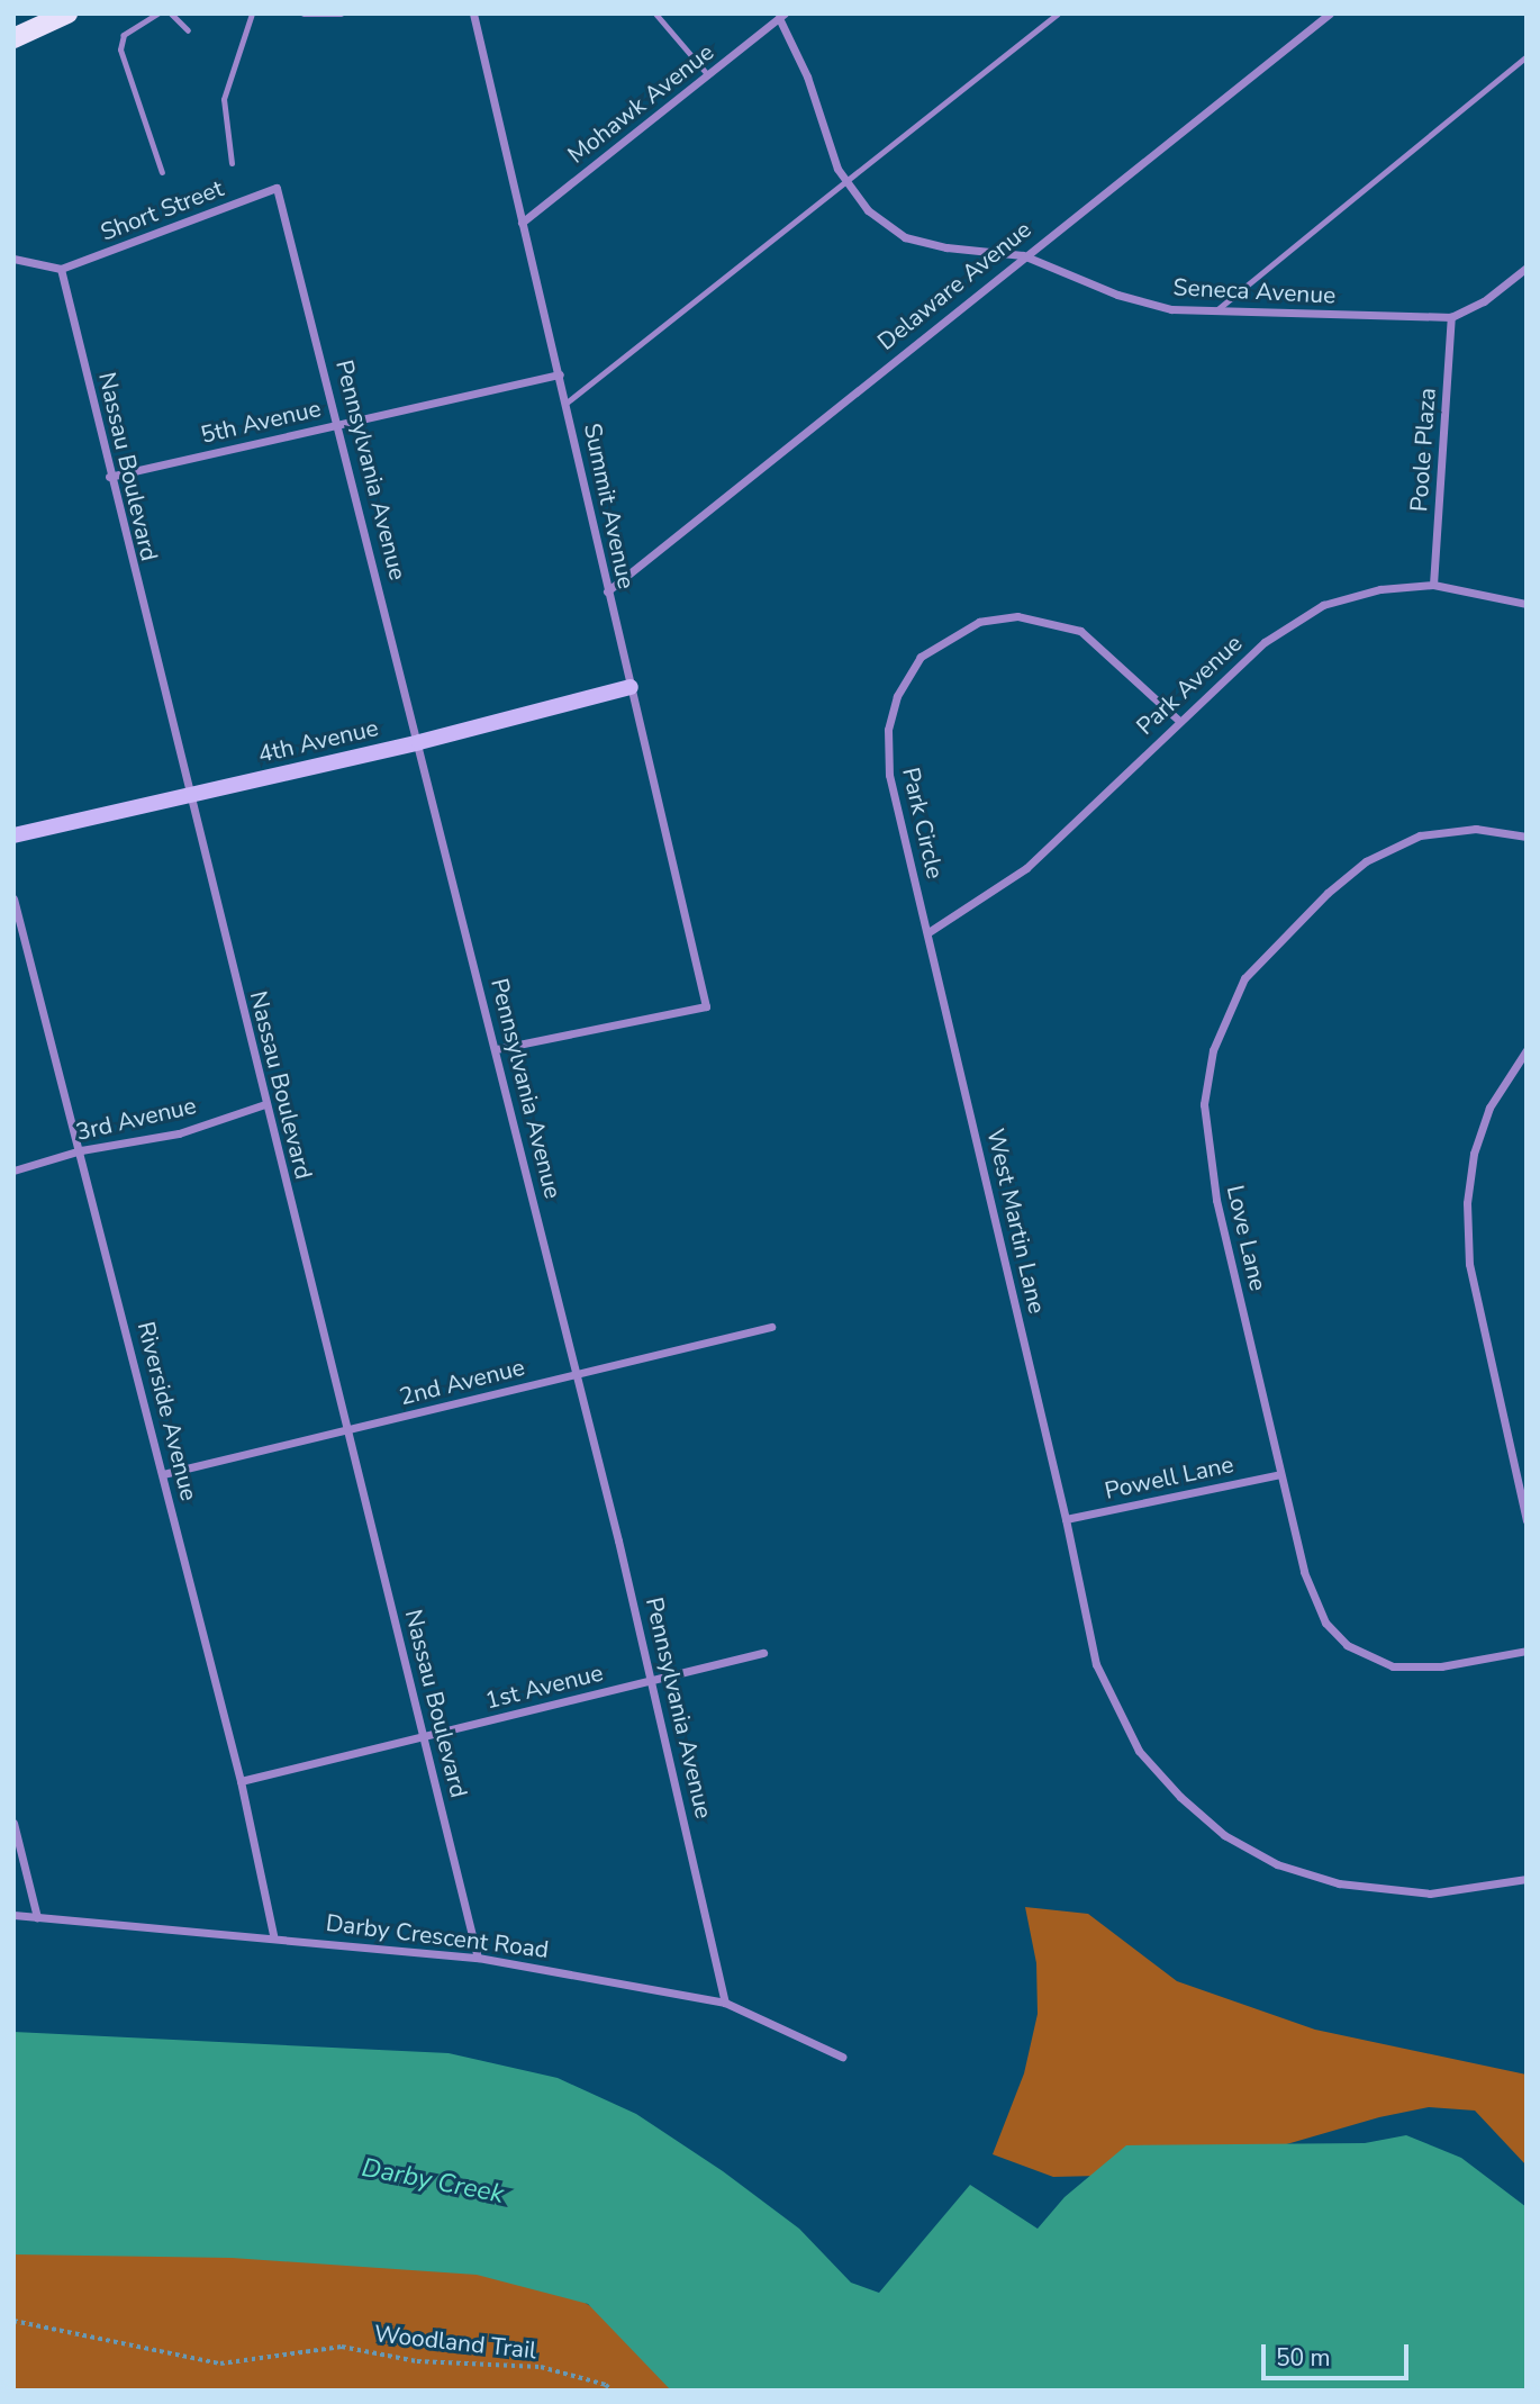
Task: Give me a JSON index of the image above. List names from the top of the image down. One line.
{"streets":{"street":["Mohawk Avenue","Short Street","Delaware Avenue","Seneca Avenue","5th Avenue","Poole Plaza","Nassau Boulevard","Pennsylvania Avenue","Summit Avenue","Park Avenue","4th Avenue","Park Circle","3rd Avenue","West Martin Lane","Love Lane","2nd Avenue","Riverside Avenue","Powell Lane","1st Avenue","Darby Crescent Road"],"path":["Woodland Trail"]},"crossings":[["Mohawk Avenue","Seneca Avenue"],["Mohawk Avenue","Summit Avenue"],["Short Street","Nassau Boulevard"],["Short Street","Pennsylvania Avenue"],["Delaware Avenue","Seneca Avenue"],["Delaware Avenue","Summit Avenue"],["Seneca Avenue","Poole Plaza"],["5th Avenue","Nassau Boulevard"],["5th Avenue","Pennsylvania Avenue"],["5th Avenue","Summit Avenue"],["Poole Plaza","Park Avenue"],["Nassau Boulevard","4th Avenue"],["Nassau Boulevard","3rd Avenue"],["Nassau Boulevard","2nd Avenue"],["Nassau Boulevard","1st Avenue"],["Nassau Boulevard","Darby Crescent Road"],["Pennsylvania Avenue","Summit Avenue"],["Pennsylvania Avenue","4th Avenue"],["Pennsylvania Avenue","2nd Avenue"],["Pennsylvania Avenue","1st Avenue"],["Pennsylvania Avenue","Darby Crescent Road"],["Summit Avenue","4th Avenue"],["Park Avenue","Park Circle"],["Park Avenue","West Martin Lane"],["Park Circle","West Martin Lane"],["3rd Avenue","Riverside Avenue"],["West Martin Lane","Powell Lane"],["Love Lane","Powell Lane"],["2nd Avenue","Riverside Avenue"],["Riverside Avenue","1st Avenue"],["Riverside Avenue","Darby Crescent Road"]],"water":["Darby Creek"],"scale_bar":"50 m"}
